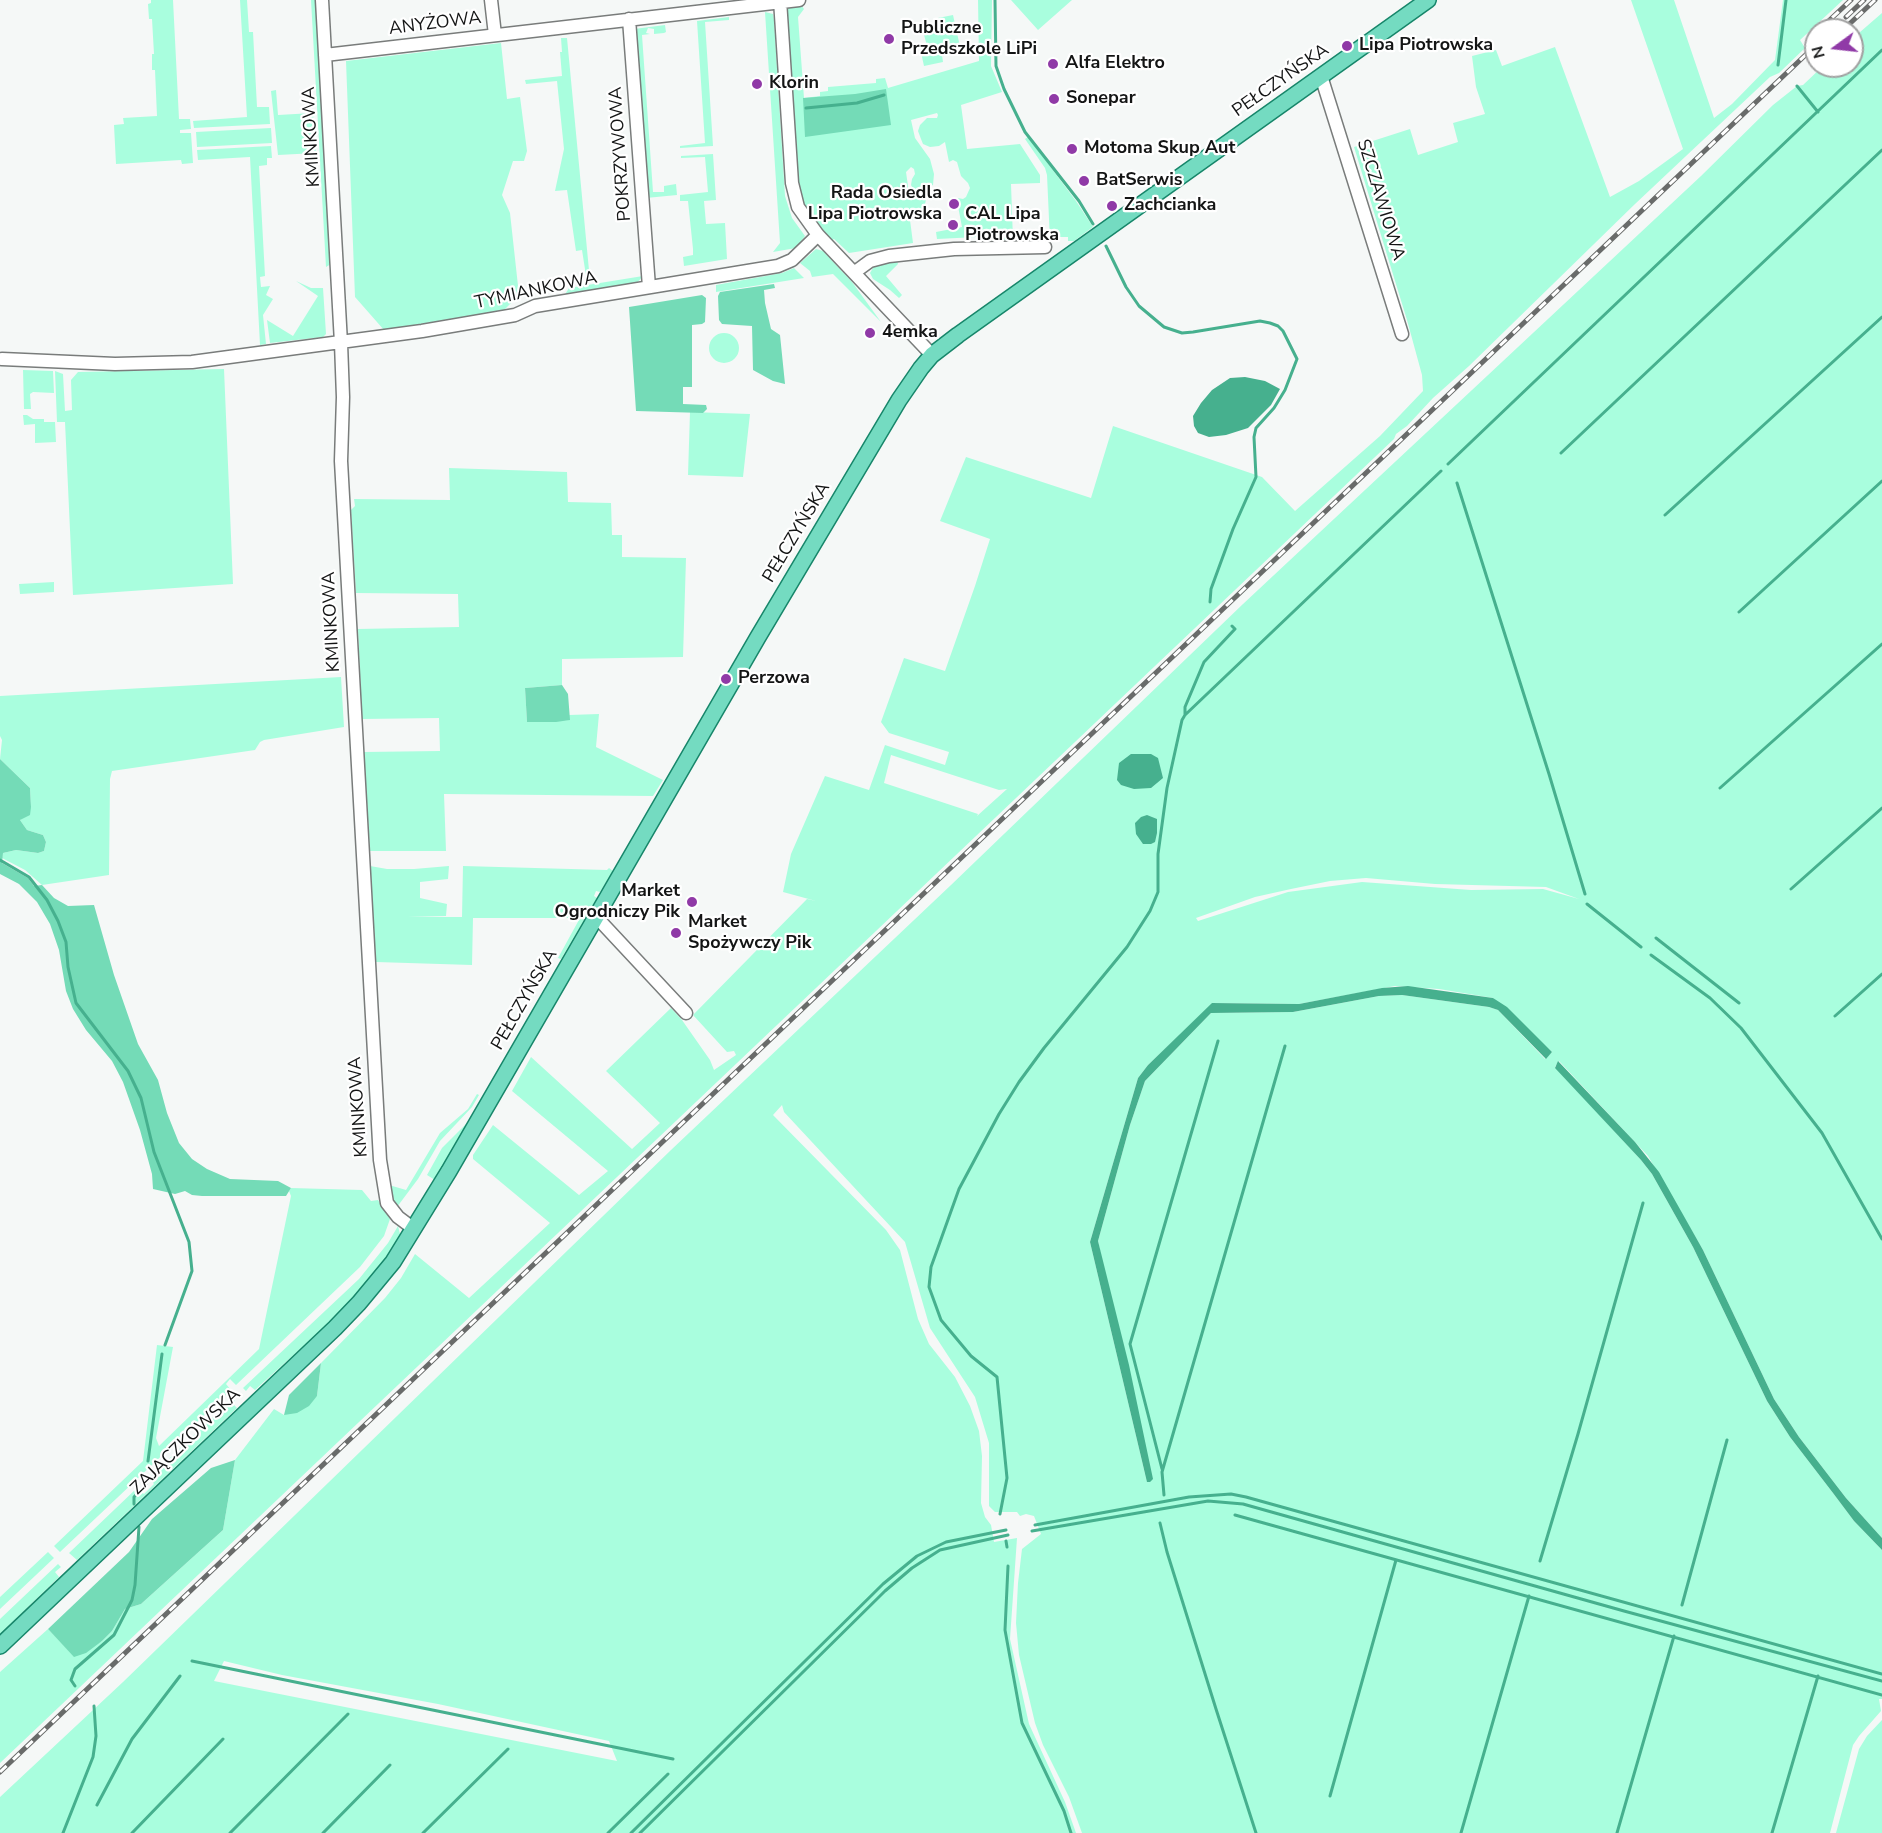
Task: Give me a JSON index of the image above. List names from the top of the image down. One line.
{"streets":{"main road":["PEŁCZYŃSKA","ZAJĄCZKOWSKA"],"street":["ANYŻOWA","KMINKOWA","POKRZYWOWA","SZCZAWIOWA","TYMIANKOWA"]},"crossings":[["ANYŻOWA","KMINKOWA"],["ANYŻOWA","POKRZYWOWA"],["PEŁCZYŃSKA","KMINKOWA"],["PEŁCZYŃSKA","SZCZAWIOWA"],["PEŁCZYŃSKA","ZAJĄCZKOWSKA"],["KMINKOWA","TYMIANKOWA"],["POKRZYWOWA","TYMIANKOWA"]],"places":["Publiczne Przedszkole LiPi","Lipa Piotrowska","Alfa Elektro","Klorin","Sonepar","Motoma Skup Aut","BatSerwis","Rada Osiedla Lipa Piotrowska","Zachcianka","CAL Lipa Piotrowska","4emka","Perzowa","Market Ogrodniczy Pik","Market Spożywczy Pik"],"north":"left"}
